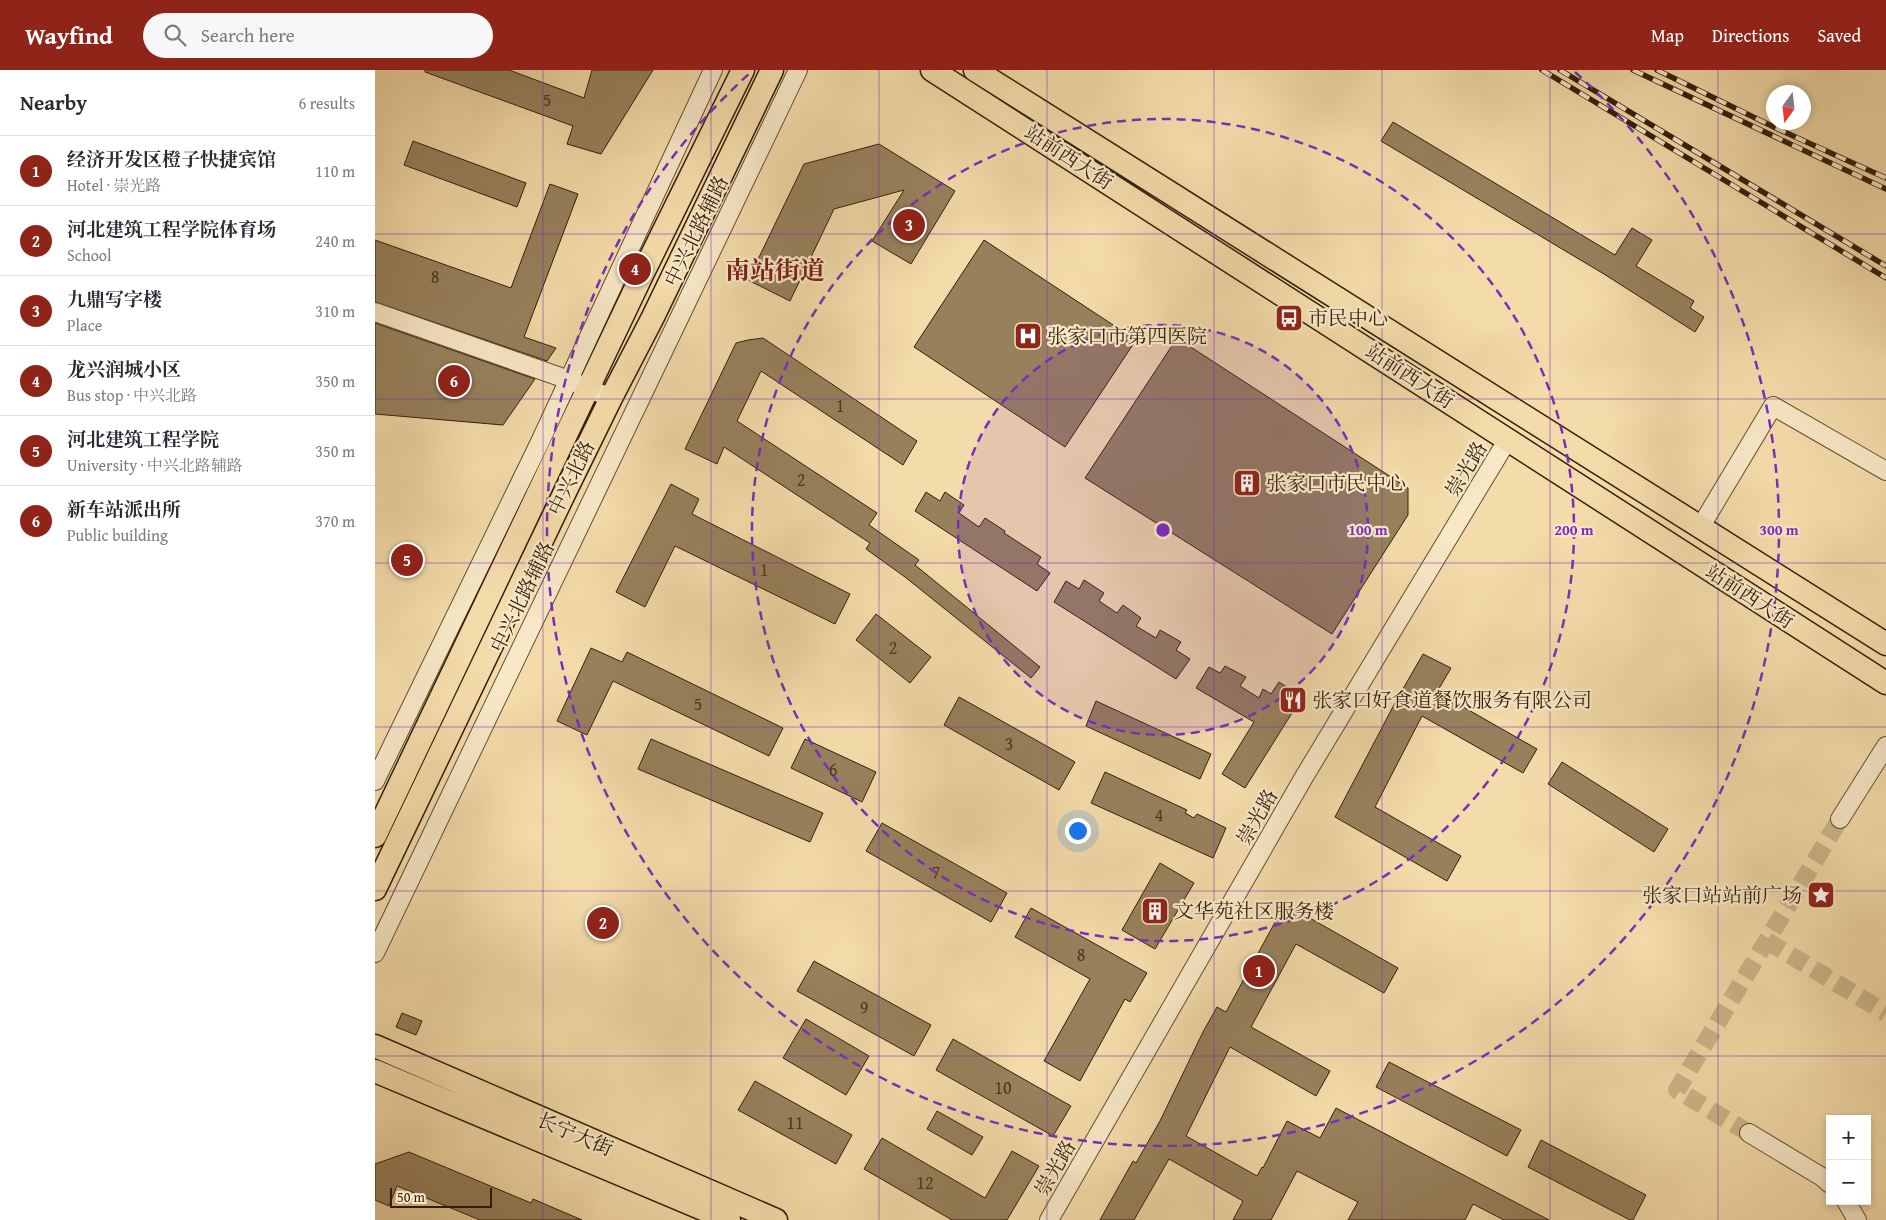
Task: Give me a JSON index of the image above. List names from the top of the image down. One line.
{"streets":{"main road":["站前西大街","中兴北路","长宁大街"],"street":["中兴北路辅路","崇光路"]},"crossings":[["站前西大街","崇光路"]],"districts":["南站街道"],"places":{"bus stop":["市民中心"],"hospital":["张家口市第四医院"],"building":["张家口市民中心","文华苑社区服务楼"],"restaurant":["张家口好食道餐饮服务有限公司"],"place":["张家口站站前广场"]},"house_numbers":["5","8","1","2","1","2","5","3","6","4","7","8","9","10","11","12"],"scale_bar":"50 m","north":"bottom","page":{"header":"Wayfind","search":"Search here","nav":["Map","Directions","Saved"],"heading":["Nearby","6 results"],"list":[{"mark":"1","name":"经济开发区橙子快捷宾馆","note":"Hotel · 崇光路","value":"110 m"},{"mark":"2","name":"河北建筑工程学院体育场","note":"School","value":"240 m"},{"mark":"3","name":"九鼎写字楼","note":"Place","value":"310 m"},{"mark":"4","name":"龙兴润城小区","note":"Bus stop · 中兴北路","value":"350 m"},{"mark":"5","name":"河北建筑工程学院","note":"University · 中兴北路辅路","value":"350 m"},{"mark":"6","name":"新车站派出所","note":"Public building","value":"370 m"}],"pins":["3","4","6","5","2","1"],"map_buttons":["+","−"],"scale":"50 m"},"rings":["100 m","200 m","300 m"]}
